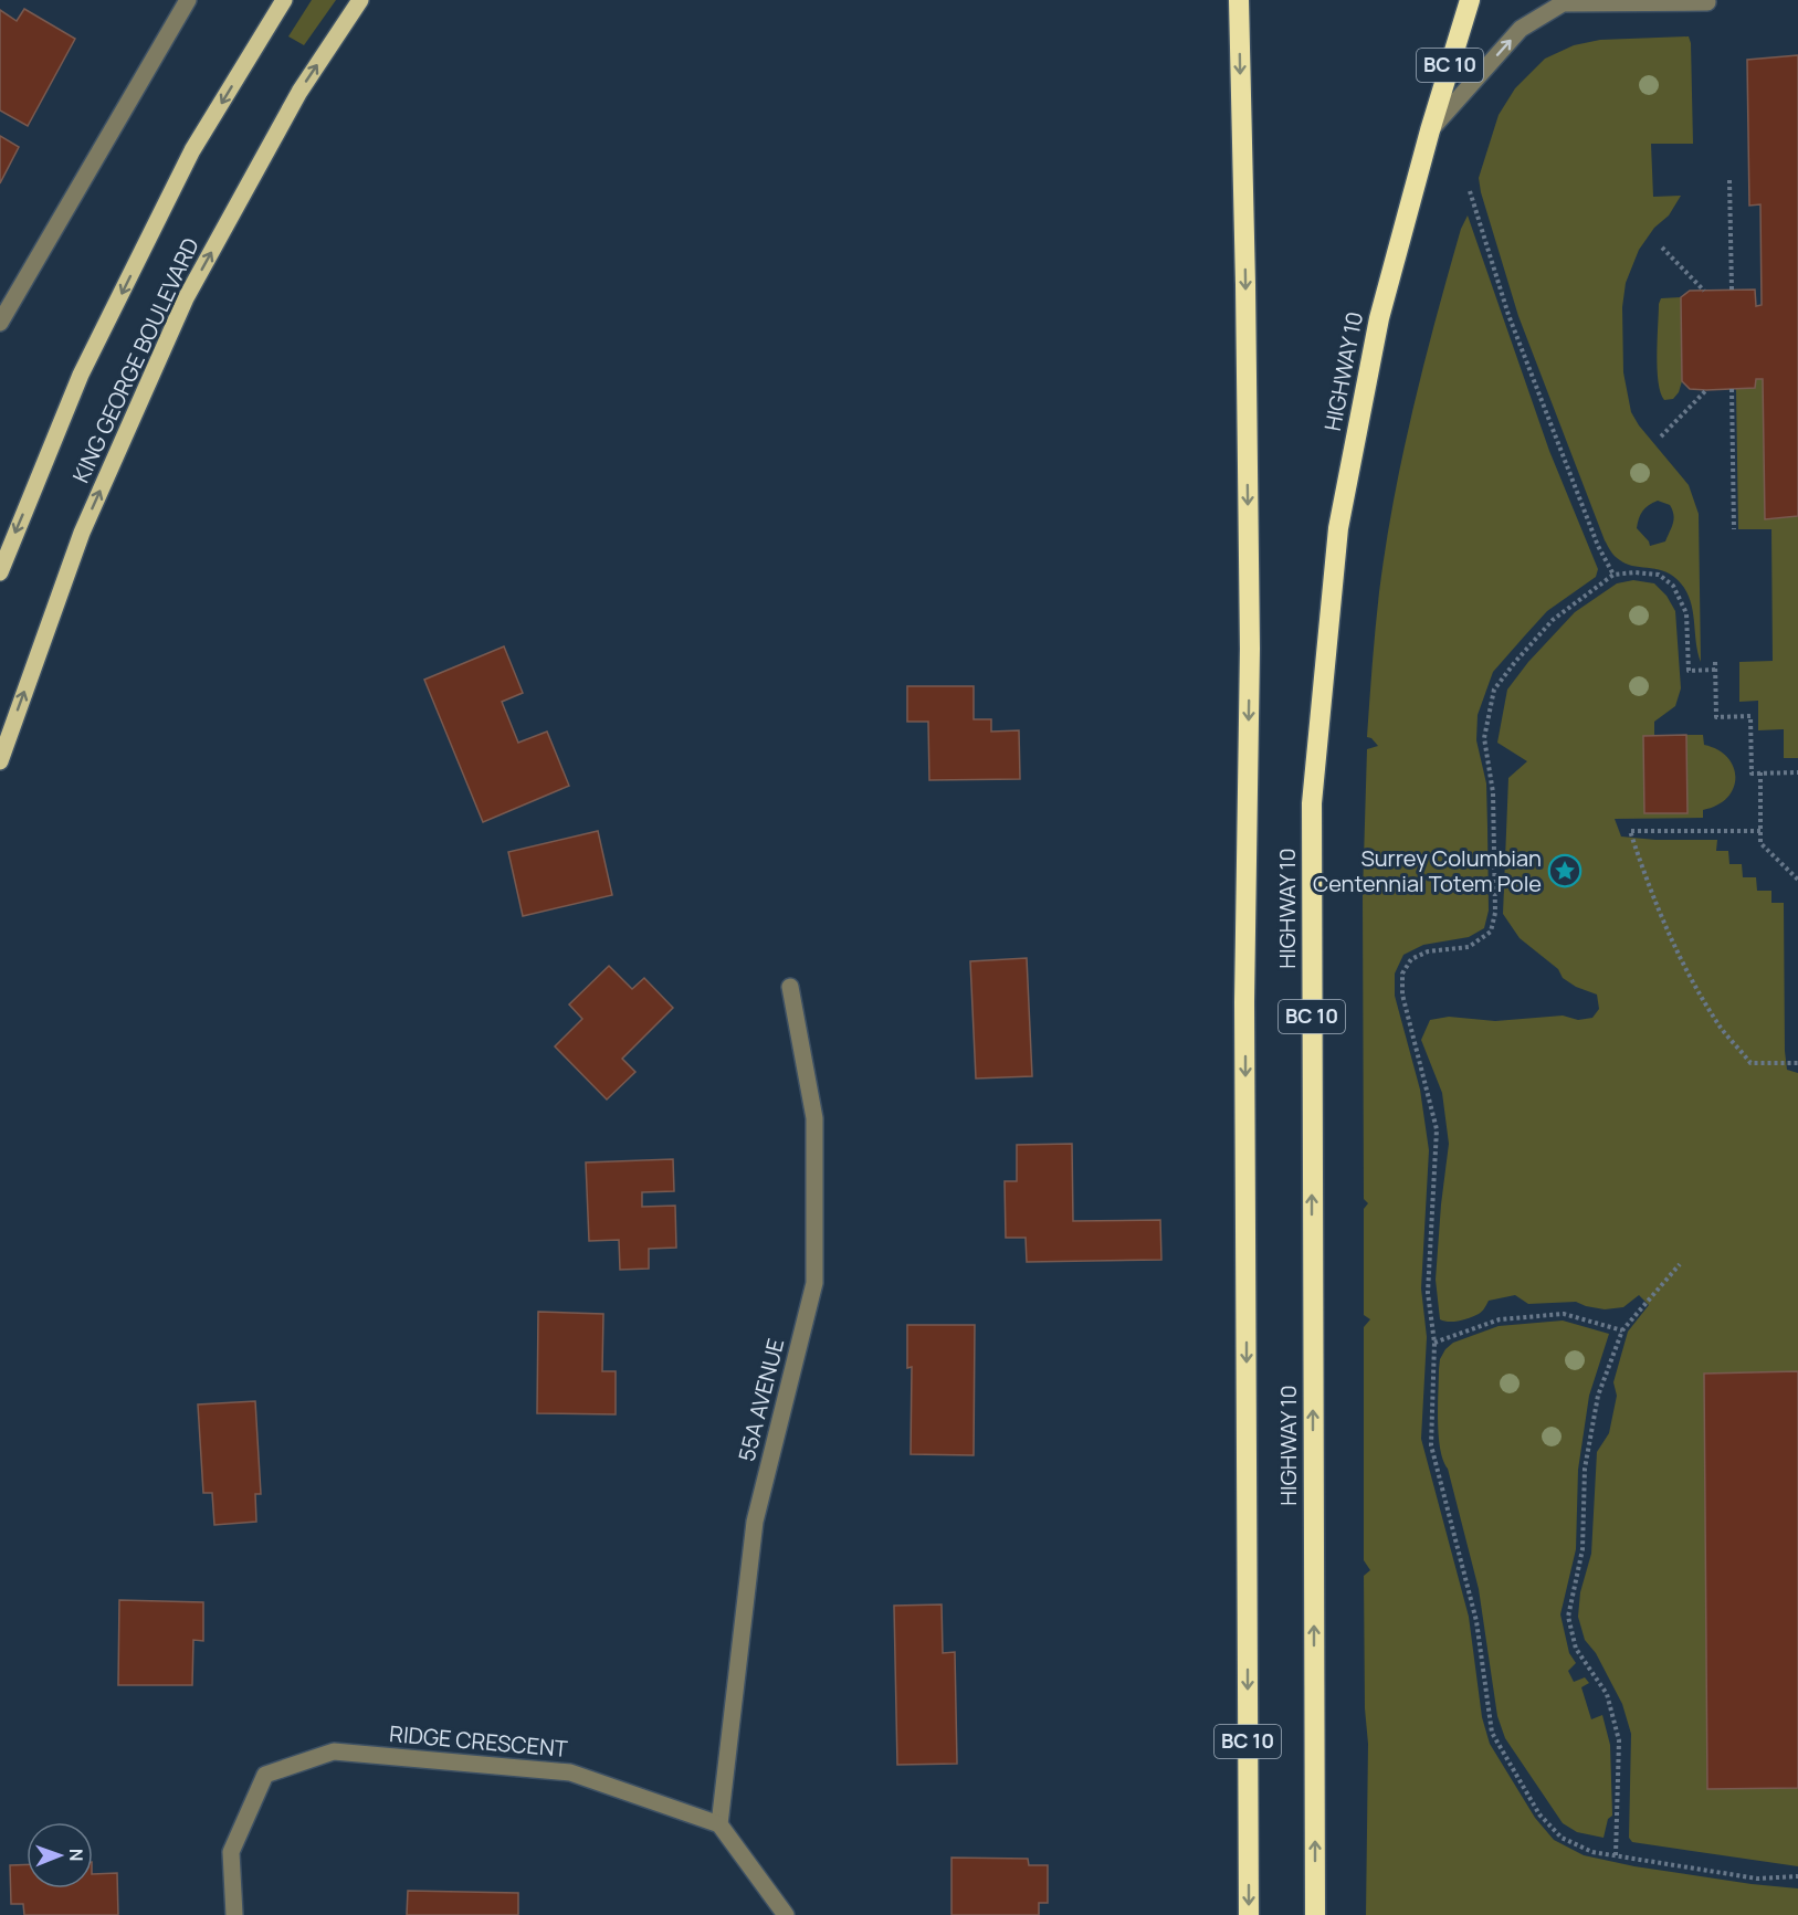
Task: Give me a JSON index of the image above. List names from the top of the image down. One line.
{"streets":{"highway":["BC 10","HIGHWAY 10"],"main road":["KING GEORGE BOULEVARD"],"street":["55A AVENUE","RIDGE CRESCENT"]},"crossings":[["55A AVENUE","RIDGE CRESCENT"]],"places":{"place":["Surrey Columbian Centennial Totem Pole"]},"north":"right"}
